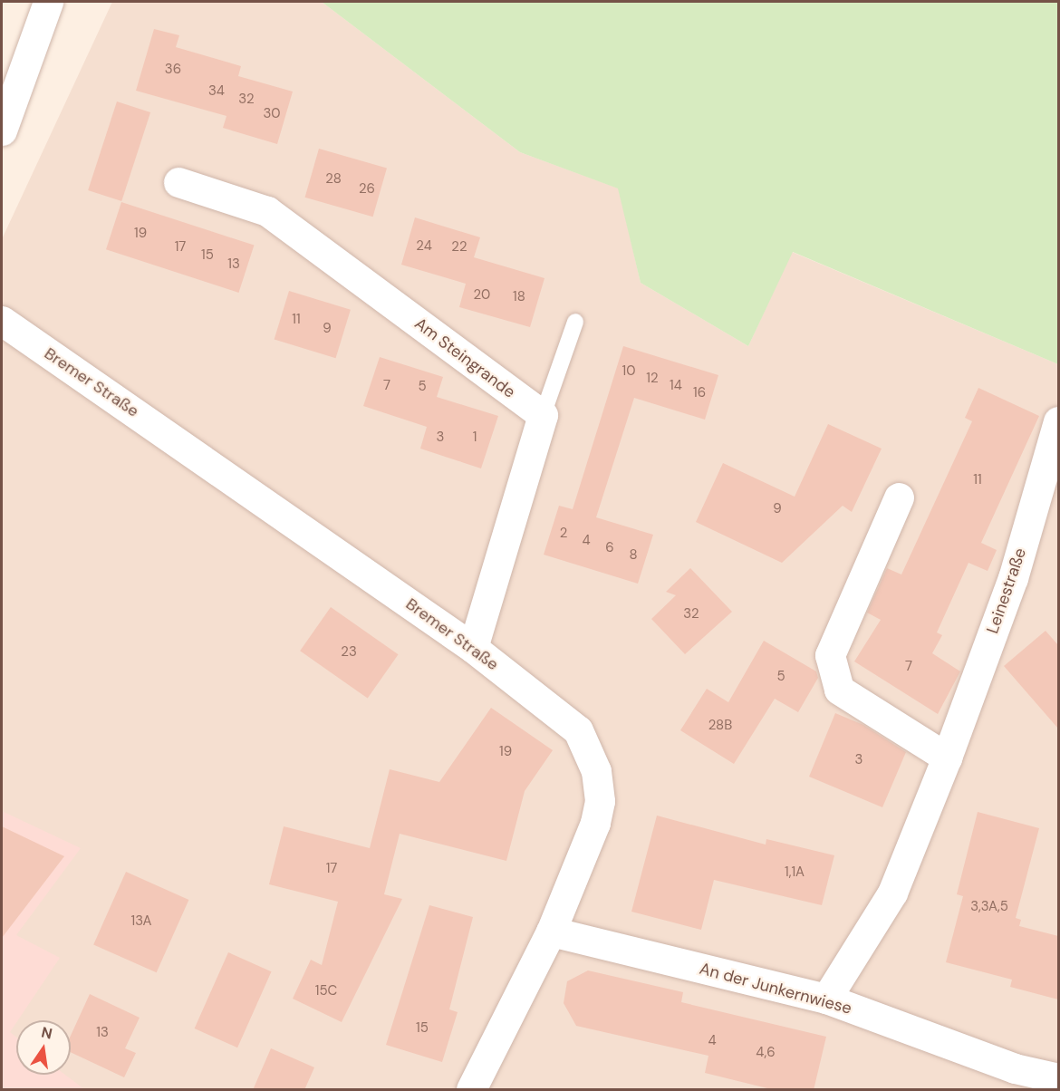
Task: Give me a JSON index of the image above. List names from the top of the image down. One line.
{"streets":{"street":["Am Steingrande","Bremer Straße","Leinestraße","An der Junkernwiese"]},"crossings":[["Bremer Straße","An der Junkernwiese"],["Leinestraße","An der Junkernwiese"]],"house_numbers":["36","34","32","30","28","26","19","24","17","22","15","13","20","18","11","9","10","12","7","14","5","16","3","1","11","9","2","4","6","8","32","23","7","5","28B","19","3","17","1,1A","3,3A,5","13A","15C","15","13","4","4,6"],"north":"top"}
